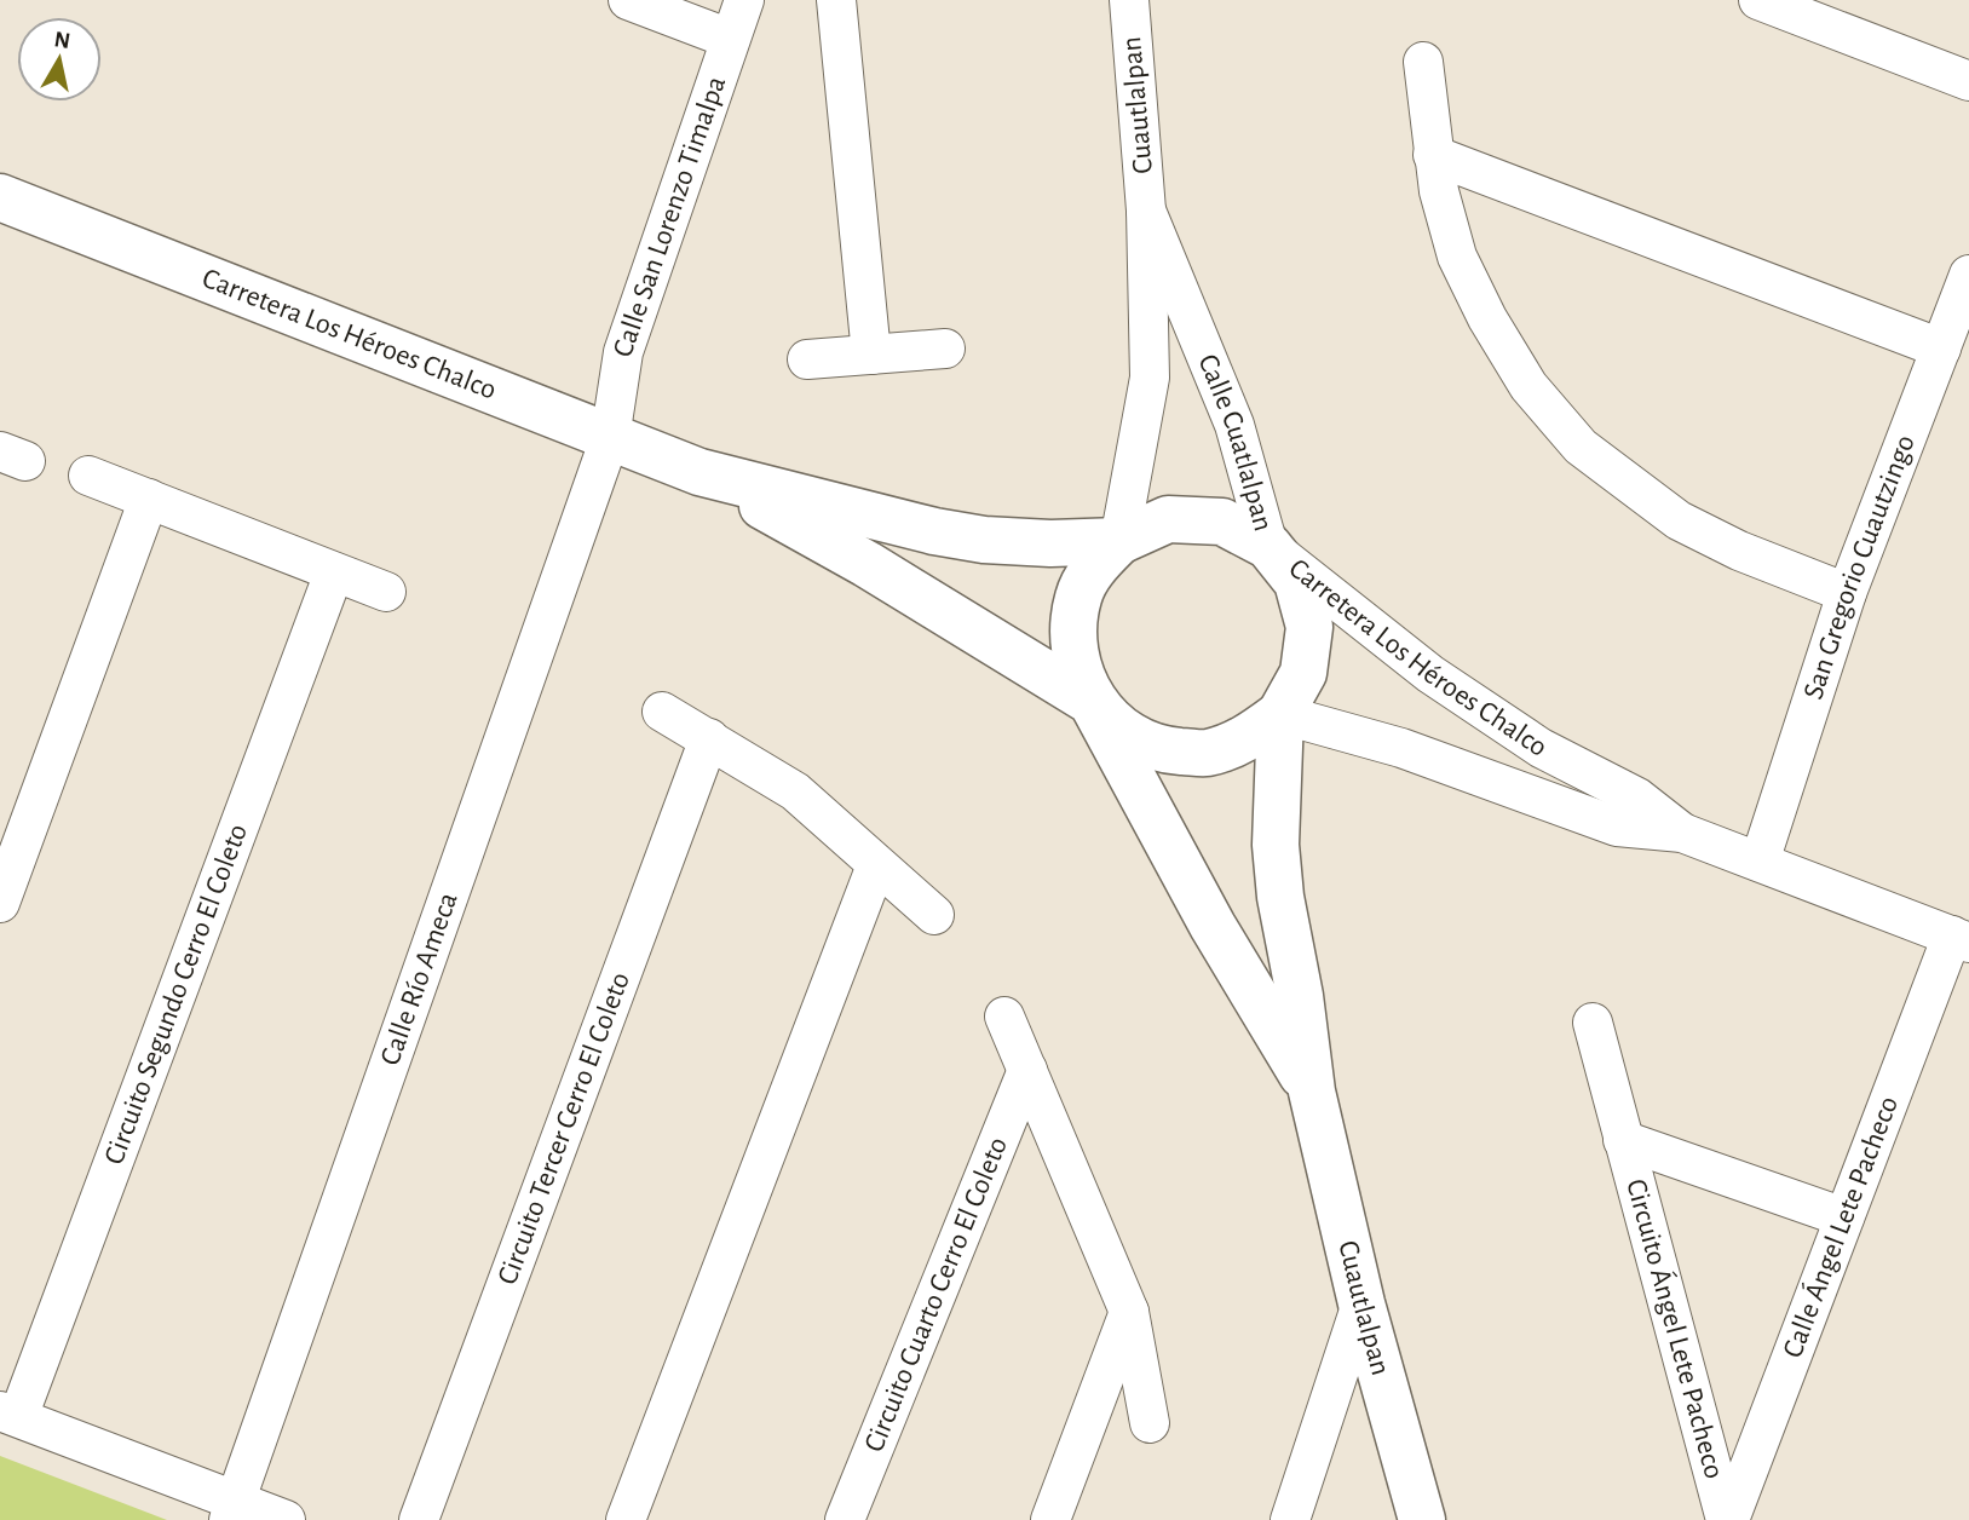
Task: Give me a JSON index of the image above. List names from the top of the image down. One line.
{"streets":{"street":["Cuautlalpan","Calle San Lorenzo Timalpa","Carretera Los Héroes Chalco","Calle Cuatlalpan","San Gregorio Cuautzingo","Calle Río Ameca","Circuito Segundo Cerro El Coleto","Circuito Tercer Cerro El Coleto","Calle Ángel Lete Pacheco","Circuito Cuarto Cerro El Coleto","Circuito Ángel Lete Pacheco"]},"crossings":[["Cuautlalpan","Calle Cuatlalpan"],["Calle San Lorenzo Timalpa","Carretera Los Héroes Chalco"],["Calle San Lorenzo Timalpa","Calle Río Ameca"],["Carretera Los Héroes Chalco","Calle Cuatlalpan"],["Carretera Los Héroes Chalco","San Gregorio Cuautzingo"],["Carretera Los Héroes Chalco","Calle Río Ameca"],["Carretera Los Héroes Chalco","Calle Ángel Lete Pacheco"],["Calle Ángel Lete Pacheco","Circuito Ángel Lete Pacheco"]],"north":"top"}
